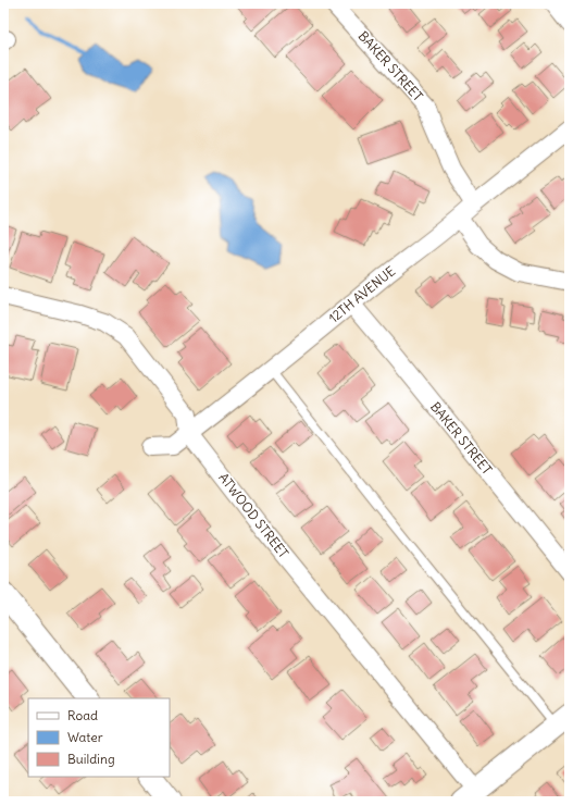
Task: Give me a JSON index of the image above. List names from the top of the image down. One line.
{"streets":{"street":["BAKER STREET","12TH AVENUE","ATWOOD STREET"]},"crossings":[["BAKER STREET","12TH AVENUE"],["12TH AVENUE","ATWOOD STREET"]],"legend":["Road","Water","Building"]}
